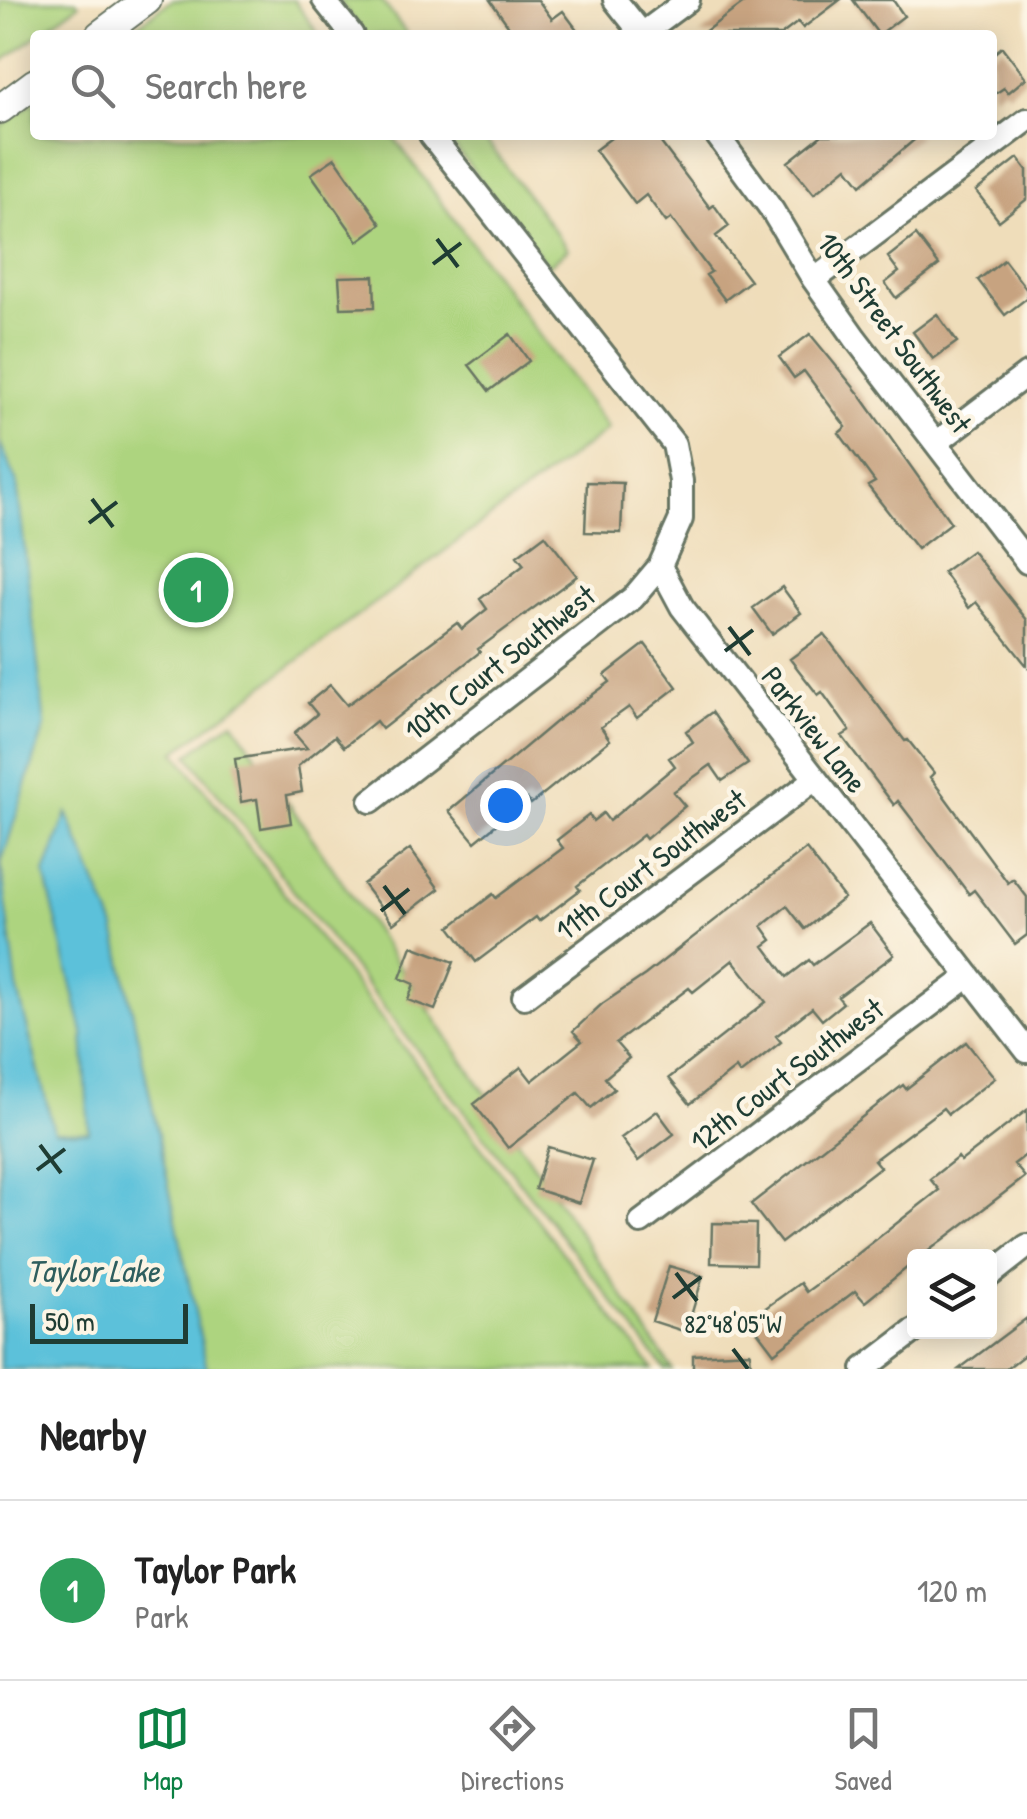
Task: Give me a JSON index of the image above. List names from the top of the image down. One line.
{"streets":{"street":["10th Street Southwest","10th Court Southwest","Parkview Lane","11th Court Southwest","12th Court Southwest"]},"crossings":[["10th Court Southwest","Parkview Lane"],["Parkview Lane","11th Court Southwest"],["Parkview Lane","12th Court Southwest"]],"water":["Taylor Lake"],"scale_bar":"50 m","page":{"search":"Search here","pins":"1","scale":"50 m","heading":"Nearby","list":[{"mark":"1","name":"Taylor Park","note":"Park","value":"120 m"}],"nav":["Map","Directions","Saved"]},"coordinates":["82°48'05\"W"]}
